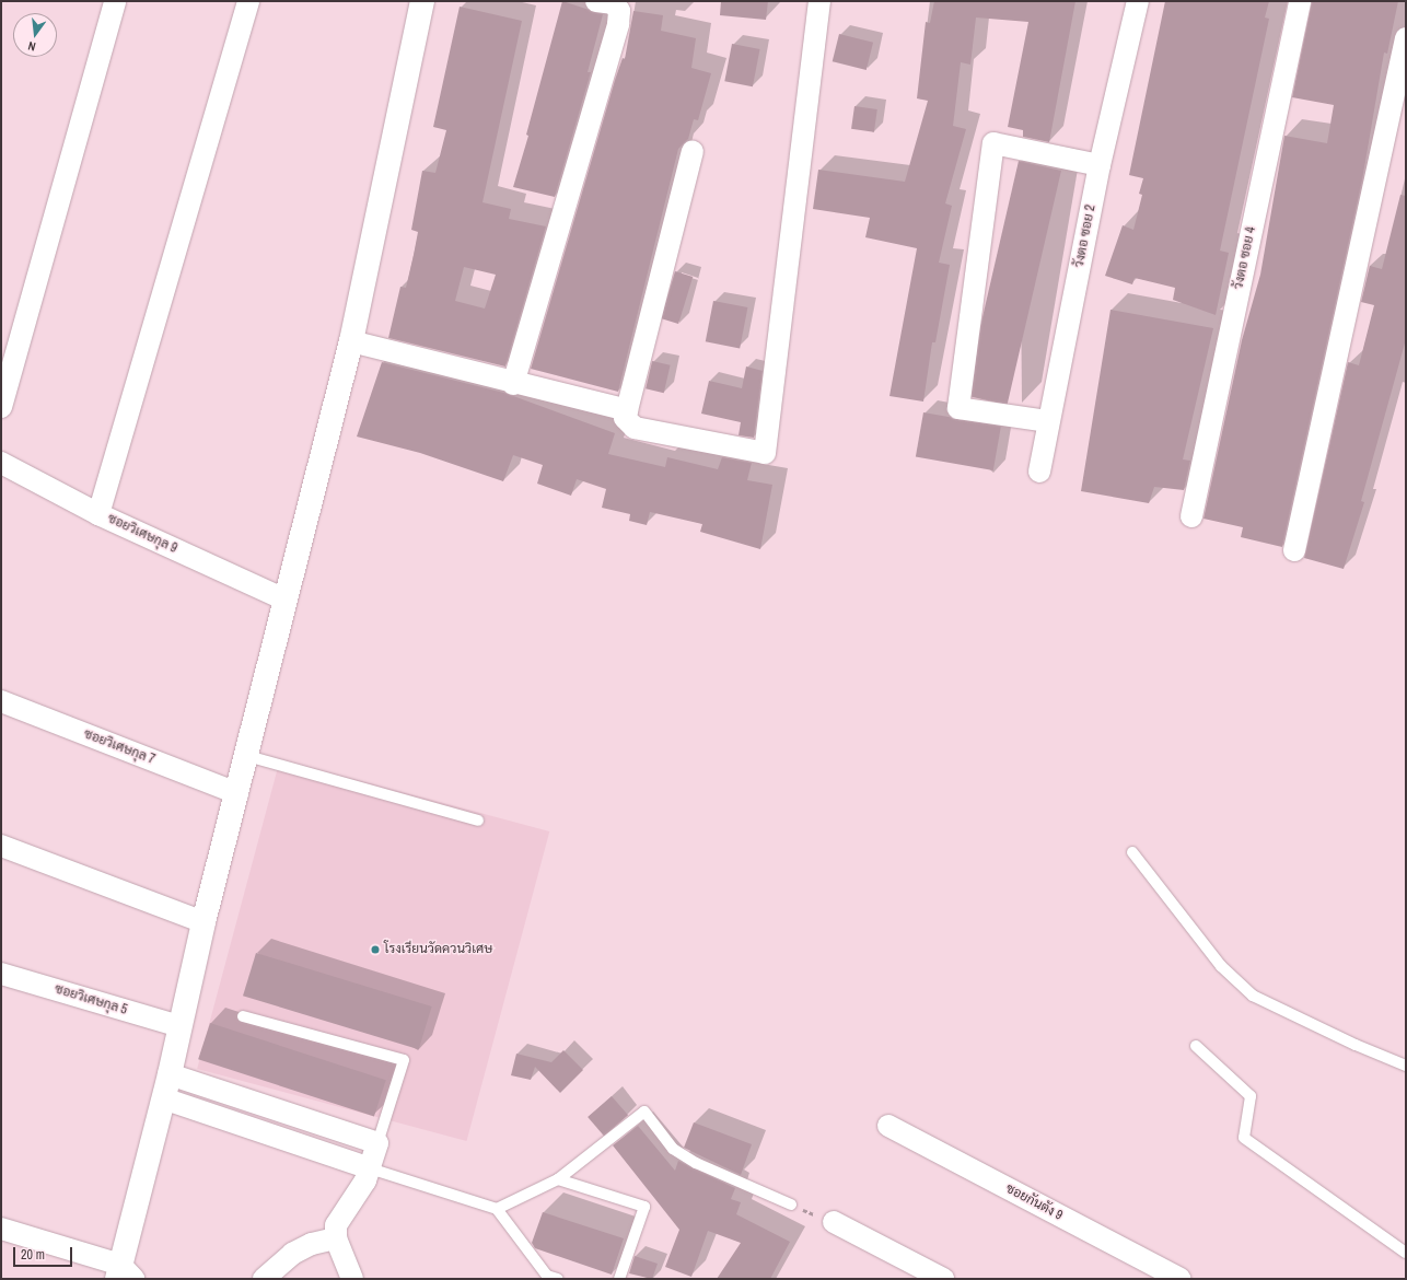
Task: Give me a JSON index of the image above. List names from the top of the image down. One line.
{"streets":{"street":["วังตอ ซอย 2","วังตอ ซอย 4","ซอยวิเศษกุล 9","ซอยวิเศษกุล 7","ซอยวิเศษกุล 5","ซอยกันตัง 9"]},"places":["โรงเรียนวัดควนวิเศษ"],"scale_bar":"20 m","north":"bottom"}
